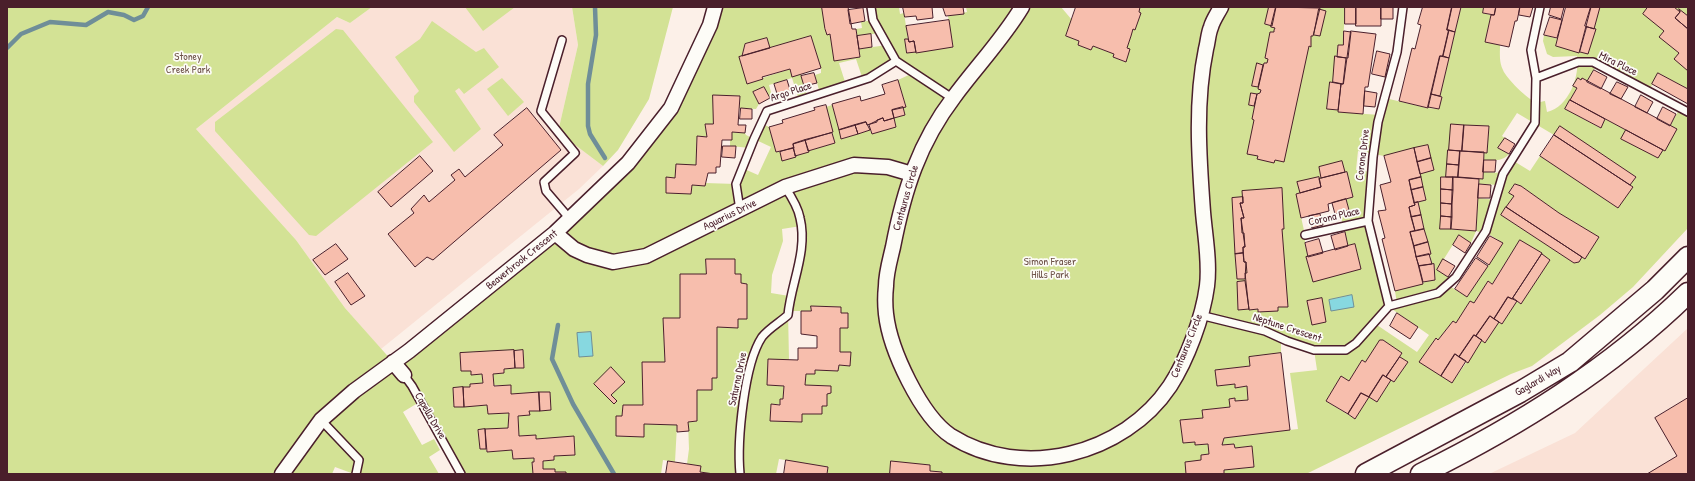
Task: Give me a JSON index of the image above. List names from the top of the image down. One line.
{"streets":{"main road":["Gaglardi Way"],"street":["Centaurus Circle","Aquarius Drive","Beaverbrook Crescent","Capella Drive"],"lane":["Mira Place","Argo Place","Corona Drive","Corona Place","Neptune Crescent","Saturna Drive"]},"crossings":[["Argo Place","Aquarius Drive"],["Corona Drive","Corona Place"],["Corona Drive","Neptune Crescent"],["Centaurus Circle","Aquarius Drive"],["Centaurus Circle","Neptune Crescent"],["Aquarius Drive","Beaverbrook Crescent"],["Aquarius Drive","Saturna Drive"],["Beaverbrook Crescent","Capella Drive"]],"parks":["Stoney Creek Park","Simon Fraser Hills Park"]}
